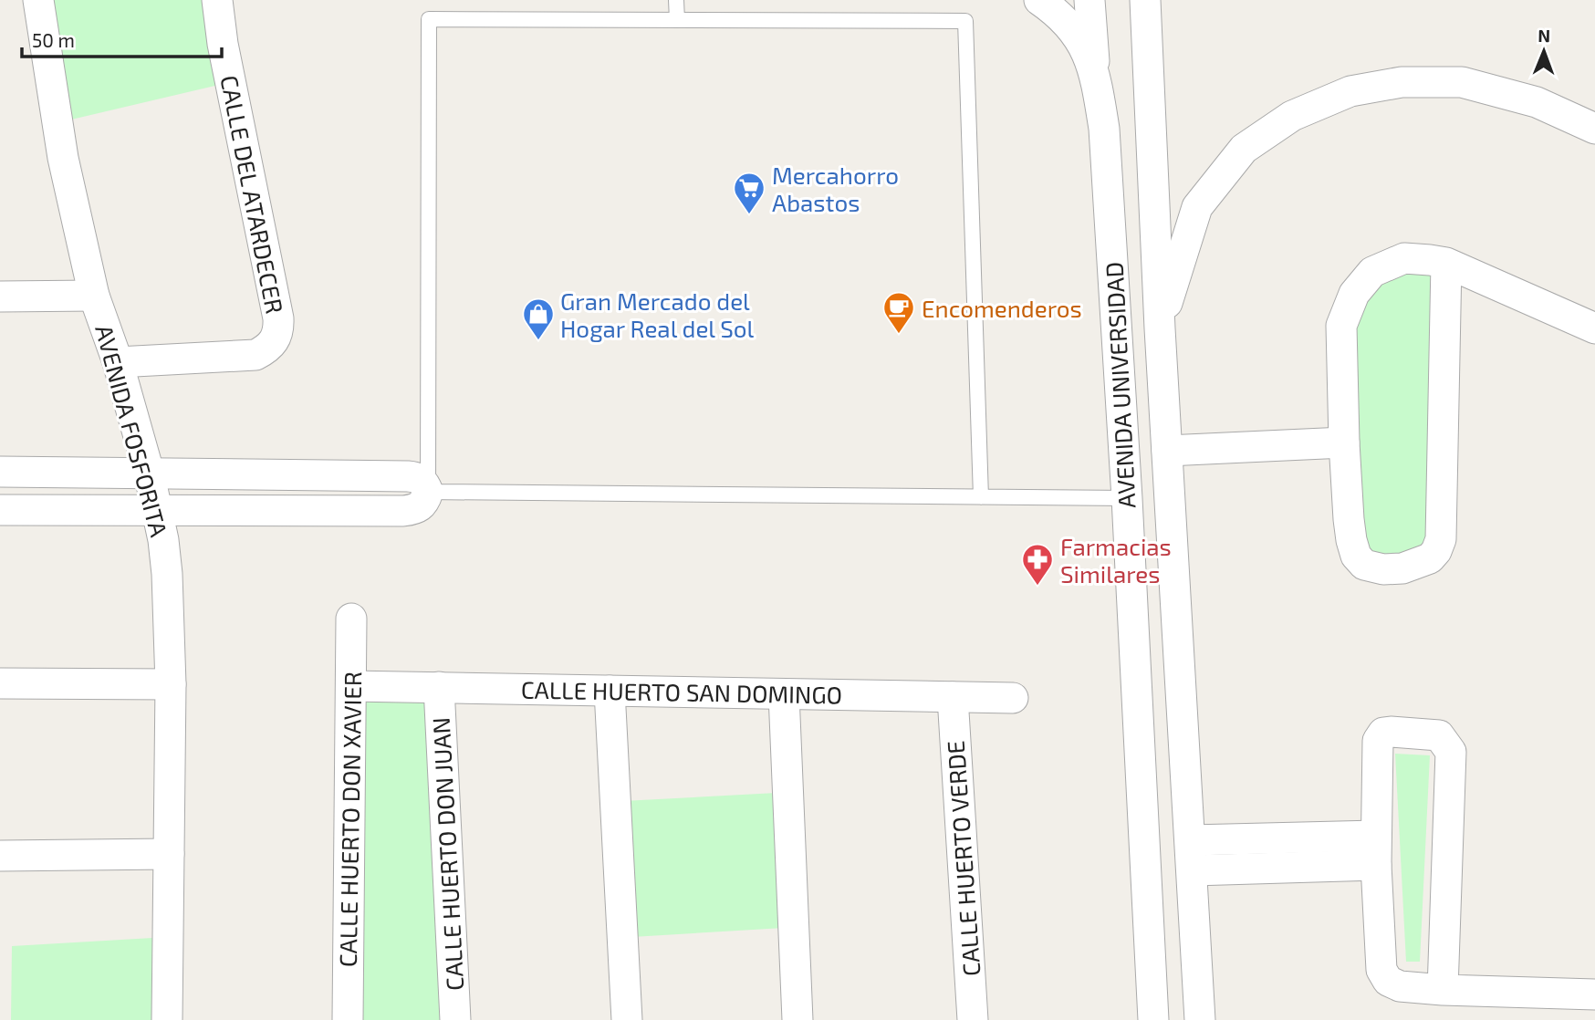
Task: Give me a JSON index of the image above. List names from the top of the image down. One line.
{"streets":{"street":["CALLE DEL ATARDECER","AVENIDA UNIVERSIDAD","AVENIDA FOSFORITA","CALLE HUERTO SAN DOMINGO","CALLE HUERTO DON XAVIER","CALLE HUERTO DON JUAN","CALLE HUERTO VERDE"]},"crossings":[["CALLE DEL ATARDECER","AVENIDA FOSFORITA"],["CALLE HUERTO SAN DOMINGO","CALLE HUERTO DON XAVIER"],["CALLE HUERTO SAN DOMINGO","CALLE HUERTO DON JUAN"],["CALLE HUERTO SAN DOMINGO","CALLE HUERTO VERDE"]],"places":{"supermarket":["Mercahorro Abastos"],"cafe":["Encomenderos"],"shop":["Gran Mercado del Hogar Real del Sol"],"pharmacy":["Farmacias Similares"]},"scale_bar":"50 m","north":"top"}
